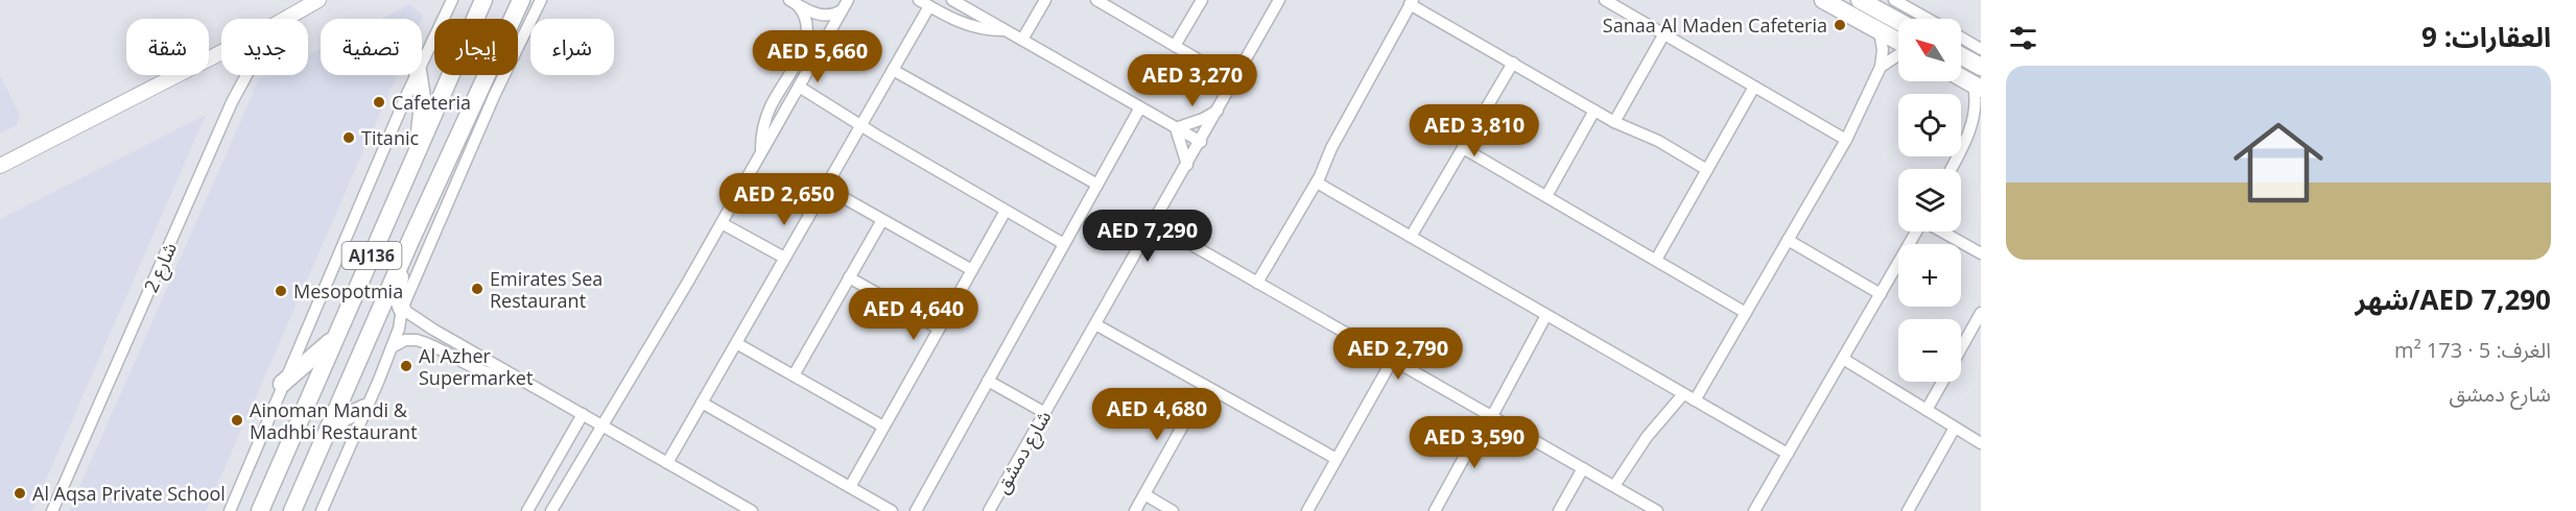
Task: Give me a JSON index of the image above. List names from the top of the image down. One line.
{"streets":{"main road":["AJ136"],"street":["شارع 2","شارع دمشق"]},"places":["Sanaa Al Maden Cafeteria","Cafeteria","Titanic","Emirates Sea Restaurant","Mesopotmia","Al Azher Supermarket","Ainoman Mandi & Madhbi Restaurant","Al Aqsa Private School"],"north":"top left","page":{"heading":"العقارات: 9","map_buttons":["+","−"],"chip":["شراء","إيجار","تصفية","جديد","شقة"],"price":["AED 5,660","AED 3,270","AED 3,810","AED 2,650","AED 7,290","AED 4,640","AED 2,790","AED 4,680","AED 3,590"],"list":[{"name":"AED 7,290/شهر","note":"الغرف: 5 · 173 m² · شارع دمشق"}]}}
